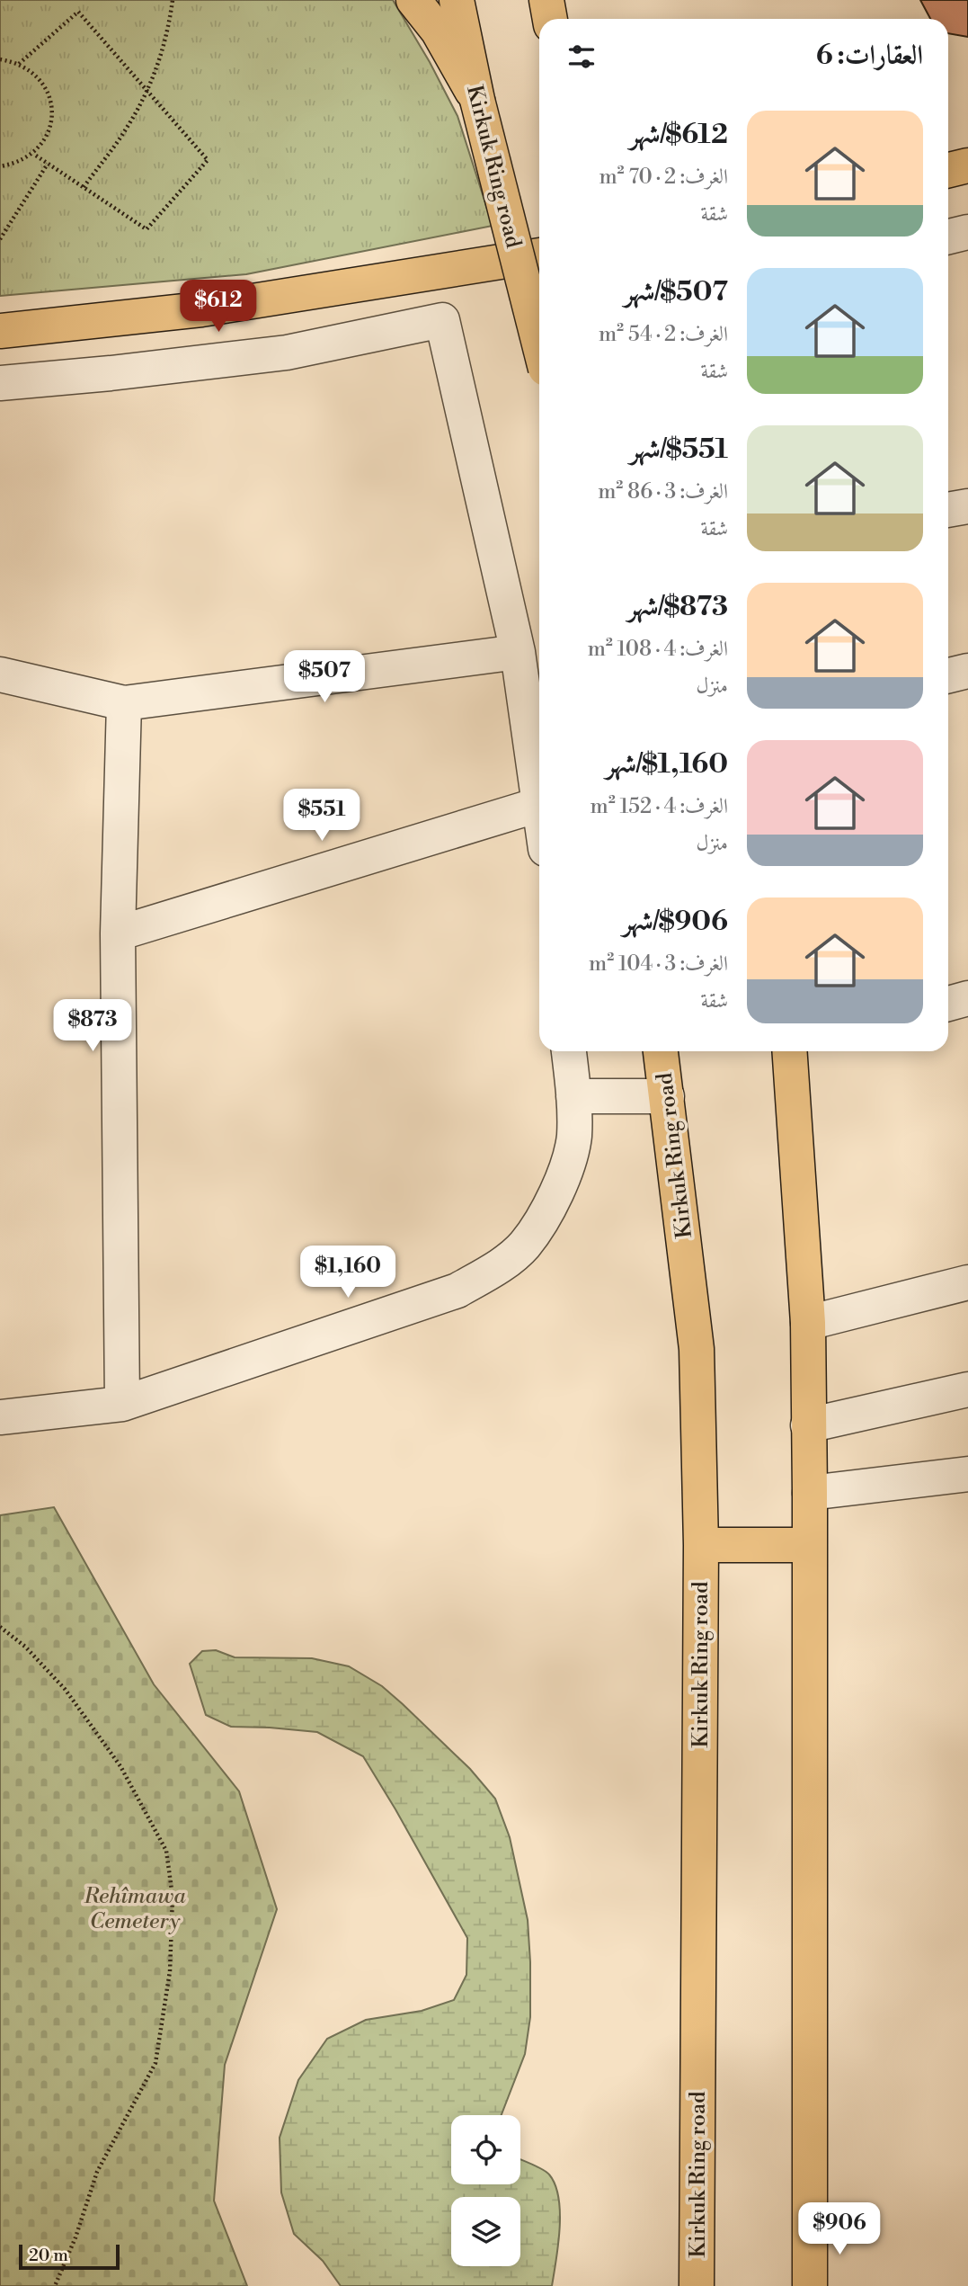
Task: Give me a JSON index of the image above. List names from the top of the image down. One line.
{"streets":{"main road":["Kirkuk Ring road"]},"parks":["Rehîmawa Cemetery"],"scale_bar":"20 m","page":{"heading":"العقارات: 6","list":[{"name":"$612/شهر","note":"الغرف: 2 · 70 m² · شقة"},{"name":"$507/شهر","note":"الغرف: 2 · 54 m² · شقة"},{"name":"$551/شهر","note":"الغرف: 3 · 86 m² · شقة"},{"name":"$873/شهر","note":"الغرف: 4 · 108 m² · منزل"},{"name":"$1,160/شهر","note":"الغرف: 4 · 152 m² · منزل"},{"name":"$906/شهر","note":"الغرف: 3 · 104 m² · شقة"}],"price":["$612","$507","$551","$873","$1,160","$906"],"scale":"20 m"}}
